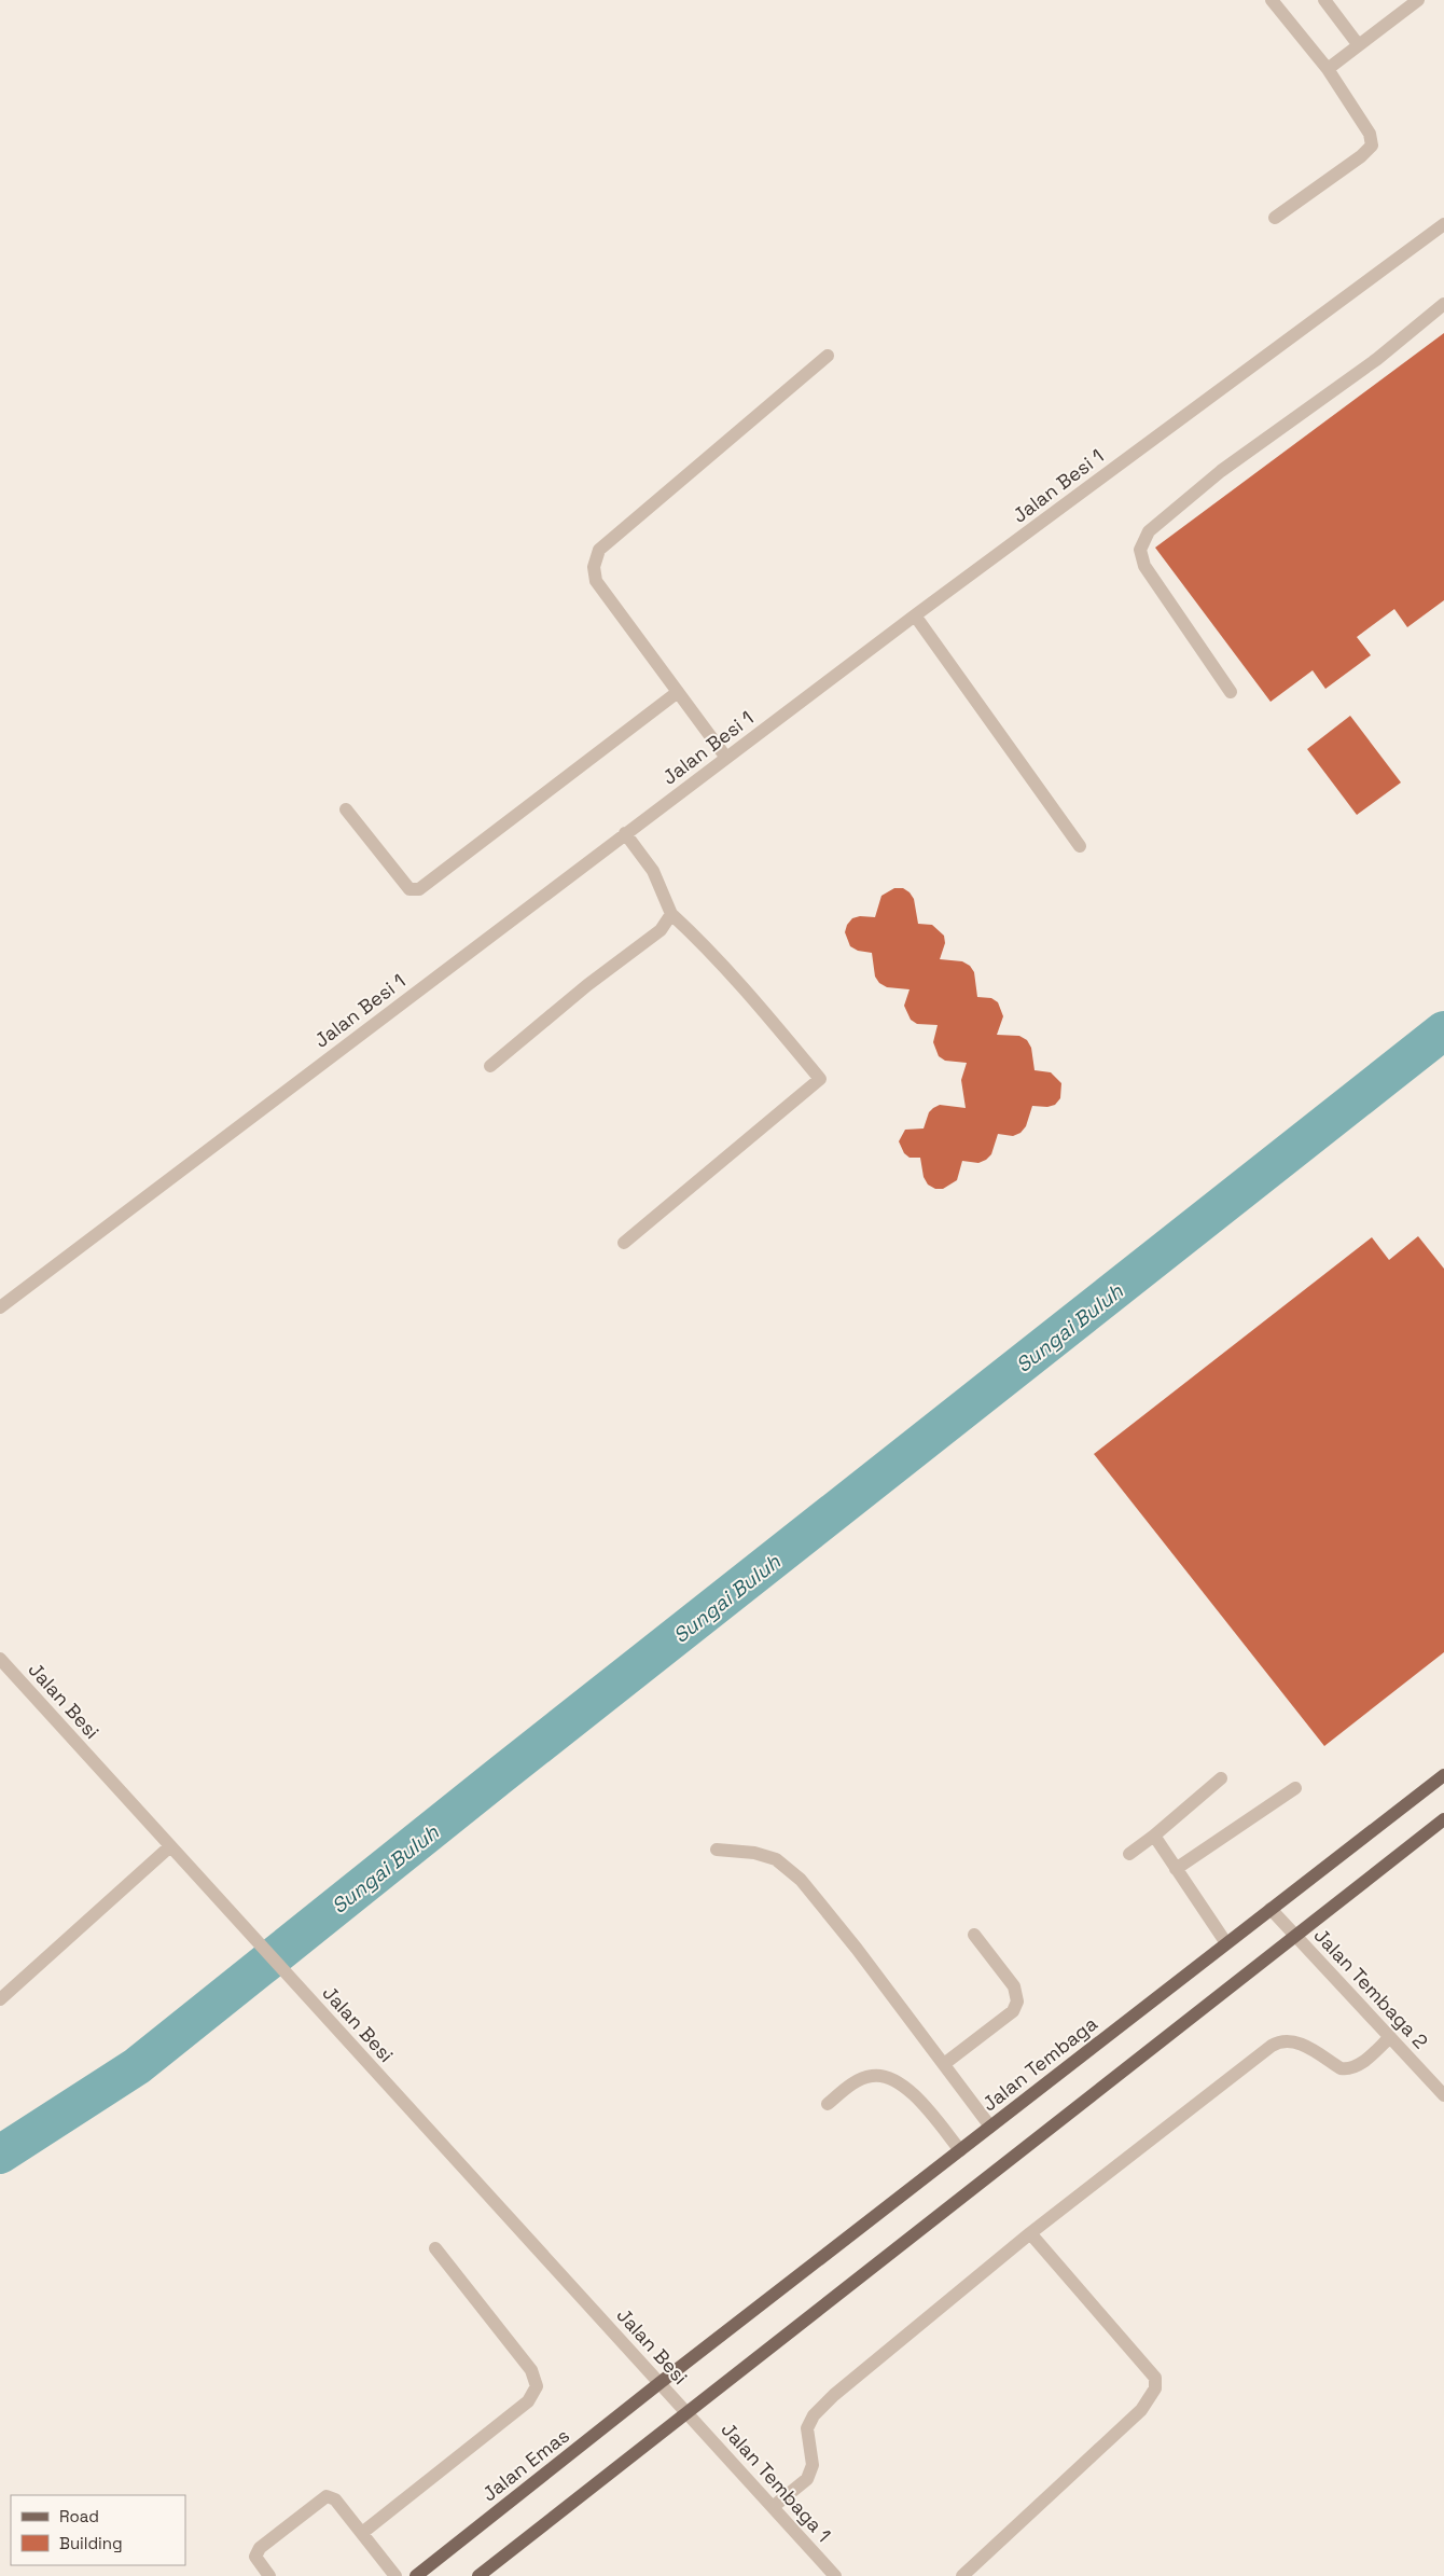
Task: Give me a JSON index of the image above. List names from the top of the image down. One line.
{"streets":{"main road":["Jalan Tembaga","Jalan Emas"],"street":["Jalan Besi 1","Jalan Besi","Jalan Tembaga 2","Jalan Tembaga 1"]},"crossings":[["Jalan Besi","Jalan Tembaga"],["Jalan Besi","Jalan Emas"],["Jalan Besi","Jalan Tembaga 1"],["Jalan Tembaga 2","Jalan Tembaga"],["Jalan Tembaga","Jalan Emas"]],"water":["Sungai Buluh"],"legend":["Road","Building"]}
